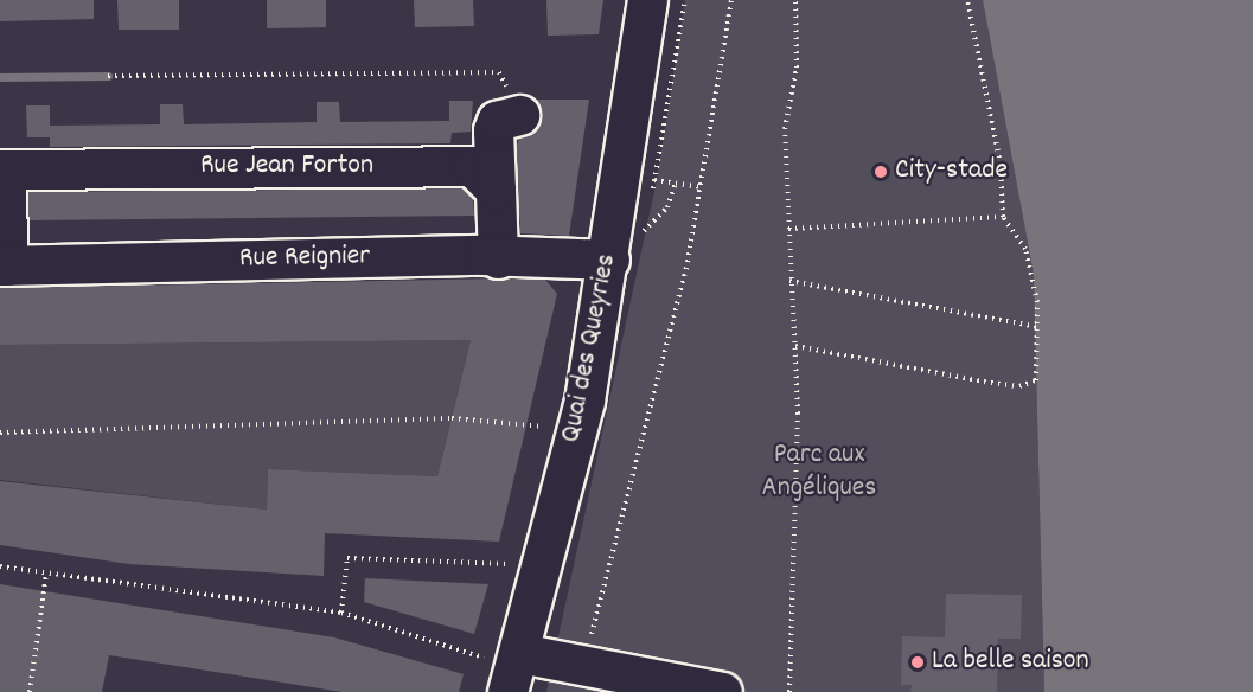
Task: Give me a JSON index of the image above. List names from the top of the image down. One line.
{"streets":{"street":["Rue Jean Forton","Rue Reignier","Quai des Queyries"]},"crossings":[["Rue Reignier","Quai des Queyries"]],"parks":["Parc aux Angéliques"],"places":["City-stade","La belle saison"]}
